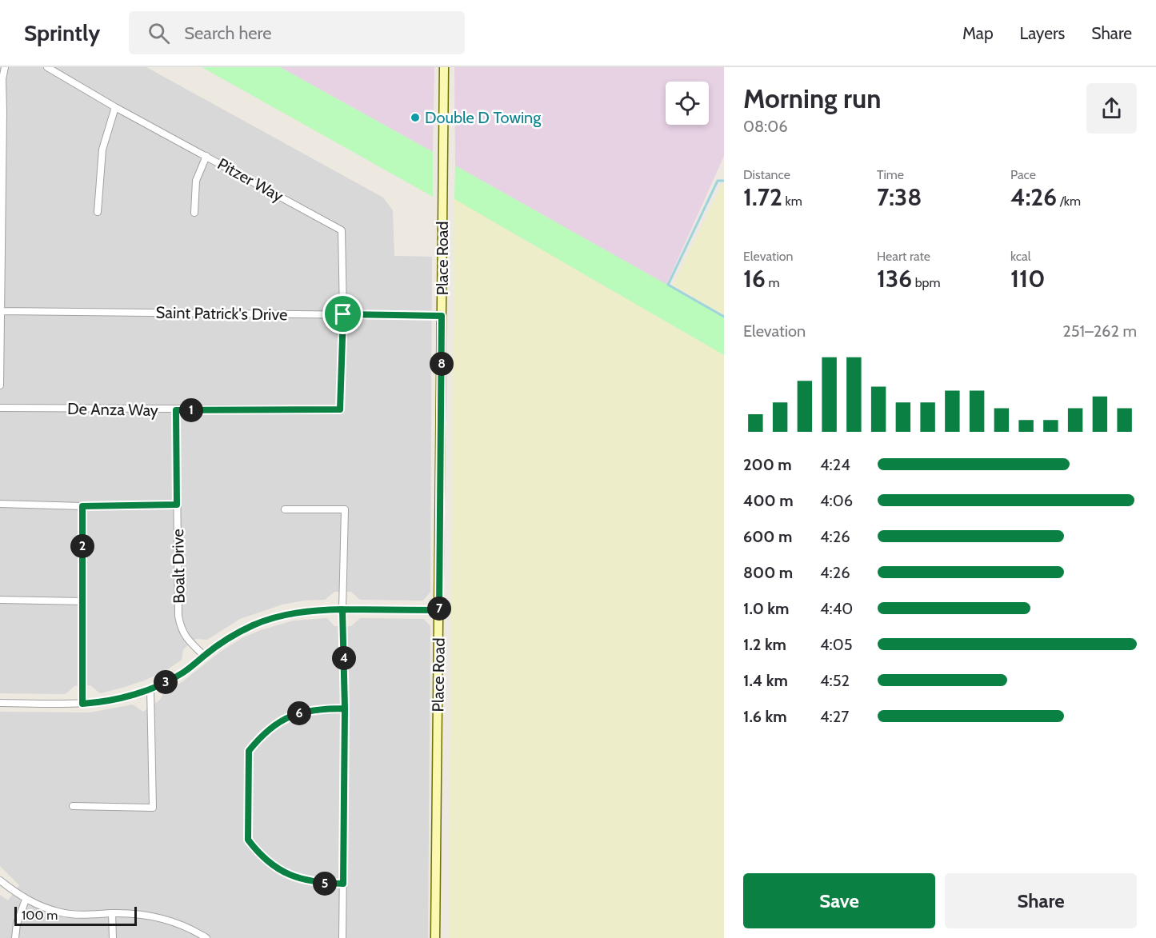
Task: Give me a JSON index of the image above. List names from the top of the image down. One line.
{"streets":{"street":["Pitzer Way","Place Road","Saint Patrick's Drive","De Anza Way","Boalt Drive"]},"crossings":[["Pitzer Way","Saint Patrick's Drive"],["Pitzer Way","De Anza Way"],["Place Road","Saint Patrick's Drive"],["De Anza Way","Boalt Drive"]],"places":["Double D Towing"],"scale_bar":"100 m","page":{"header":"Sprintly","search":"Search here","nav":["Map","Layers","Share"],"heading":["Morning run","08:06"],"stats":[["Distance","1.72 km"],["Time","7:38"],["Pace","4:26 /km"],["Elevation","16 m"],["Heart rate","136 bpm"],["kcal","110"]],"chart":["Elevation","251–262 m"],"pins":["8","1","2","7","4","3","6","5"],"list":[{"name":"200 m","note":"4:24"},{"name":"400 m","note":"4:06"},{"name":"600 m","note":"4:26"},{"name":"800 m","note":"4:26"},{"name":"1.0 km","note":"4:40"},{"name":"1.2 km","note":"4:05"},{"name":"1.4 km","note":"4:52"},{"name":"1.6 km","note":"4:27"}],"buttons":["Save","Share"],"scale":"100 m"}}
